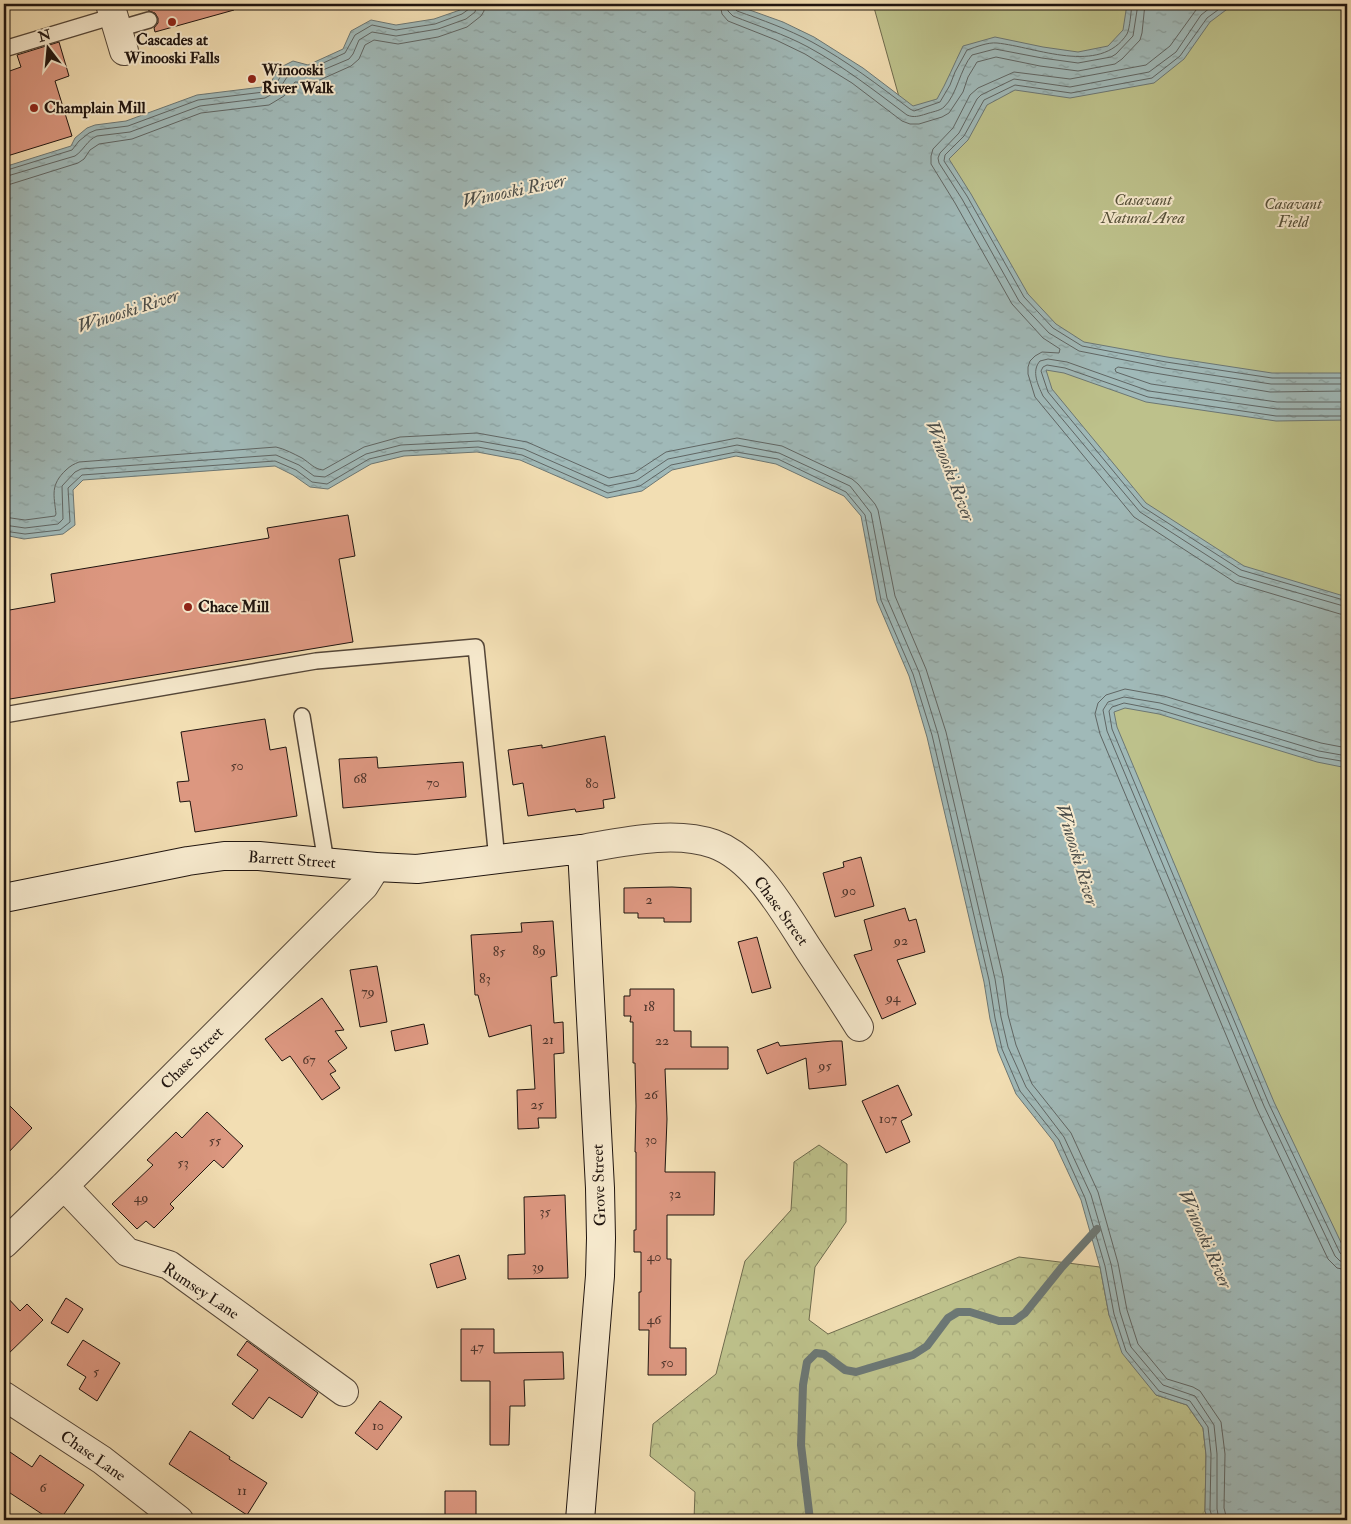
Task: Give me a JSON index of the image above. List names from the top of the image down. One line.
{"streets":{"street":["Barrett Street","Chase Street","Grove Street","Rumsey Lane","Chase Lane"]},"crossings":[["Barrett Street","Chase Street"],["Barrett Street","Grove Street"],["Chase Street","Grove Street"],["Chase Street","Rumsey Lane"]],"water":["Winooski River"],"parks":["Casavant Natural Area","Casavant Field"],"places":["Cascades at Winooski Falls","Winooski River Walk","Champlain Mill","Chace Mill"],"house_numbers":["50","68","70","80","90","2","92","89","85","83","79","94","18","21","22","67","95","26","25","107","30","55","53","32","49","35","40","39","46","47","50","5","10","6","11"],"north":"top"}
